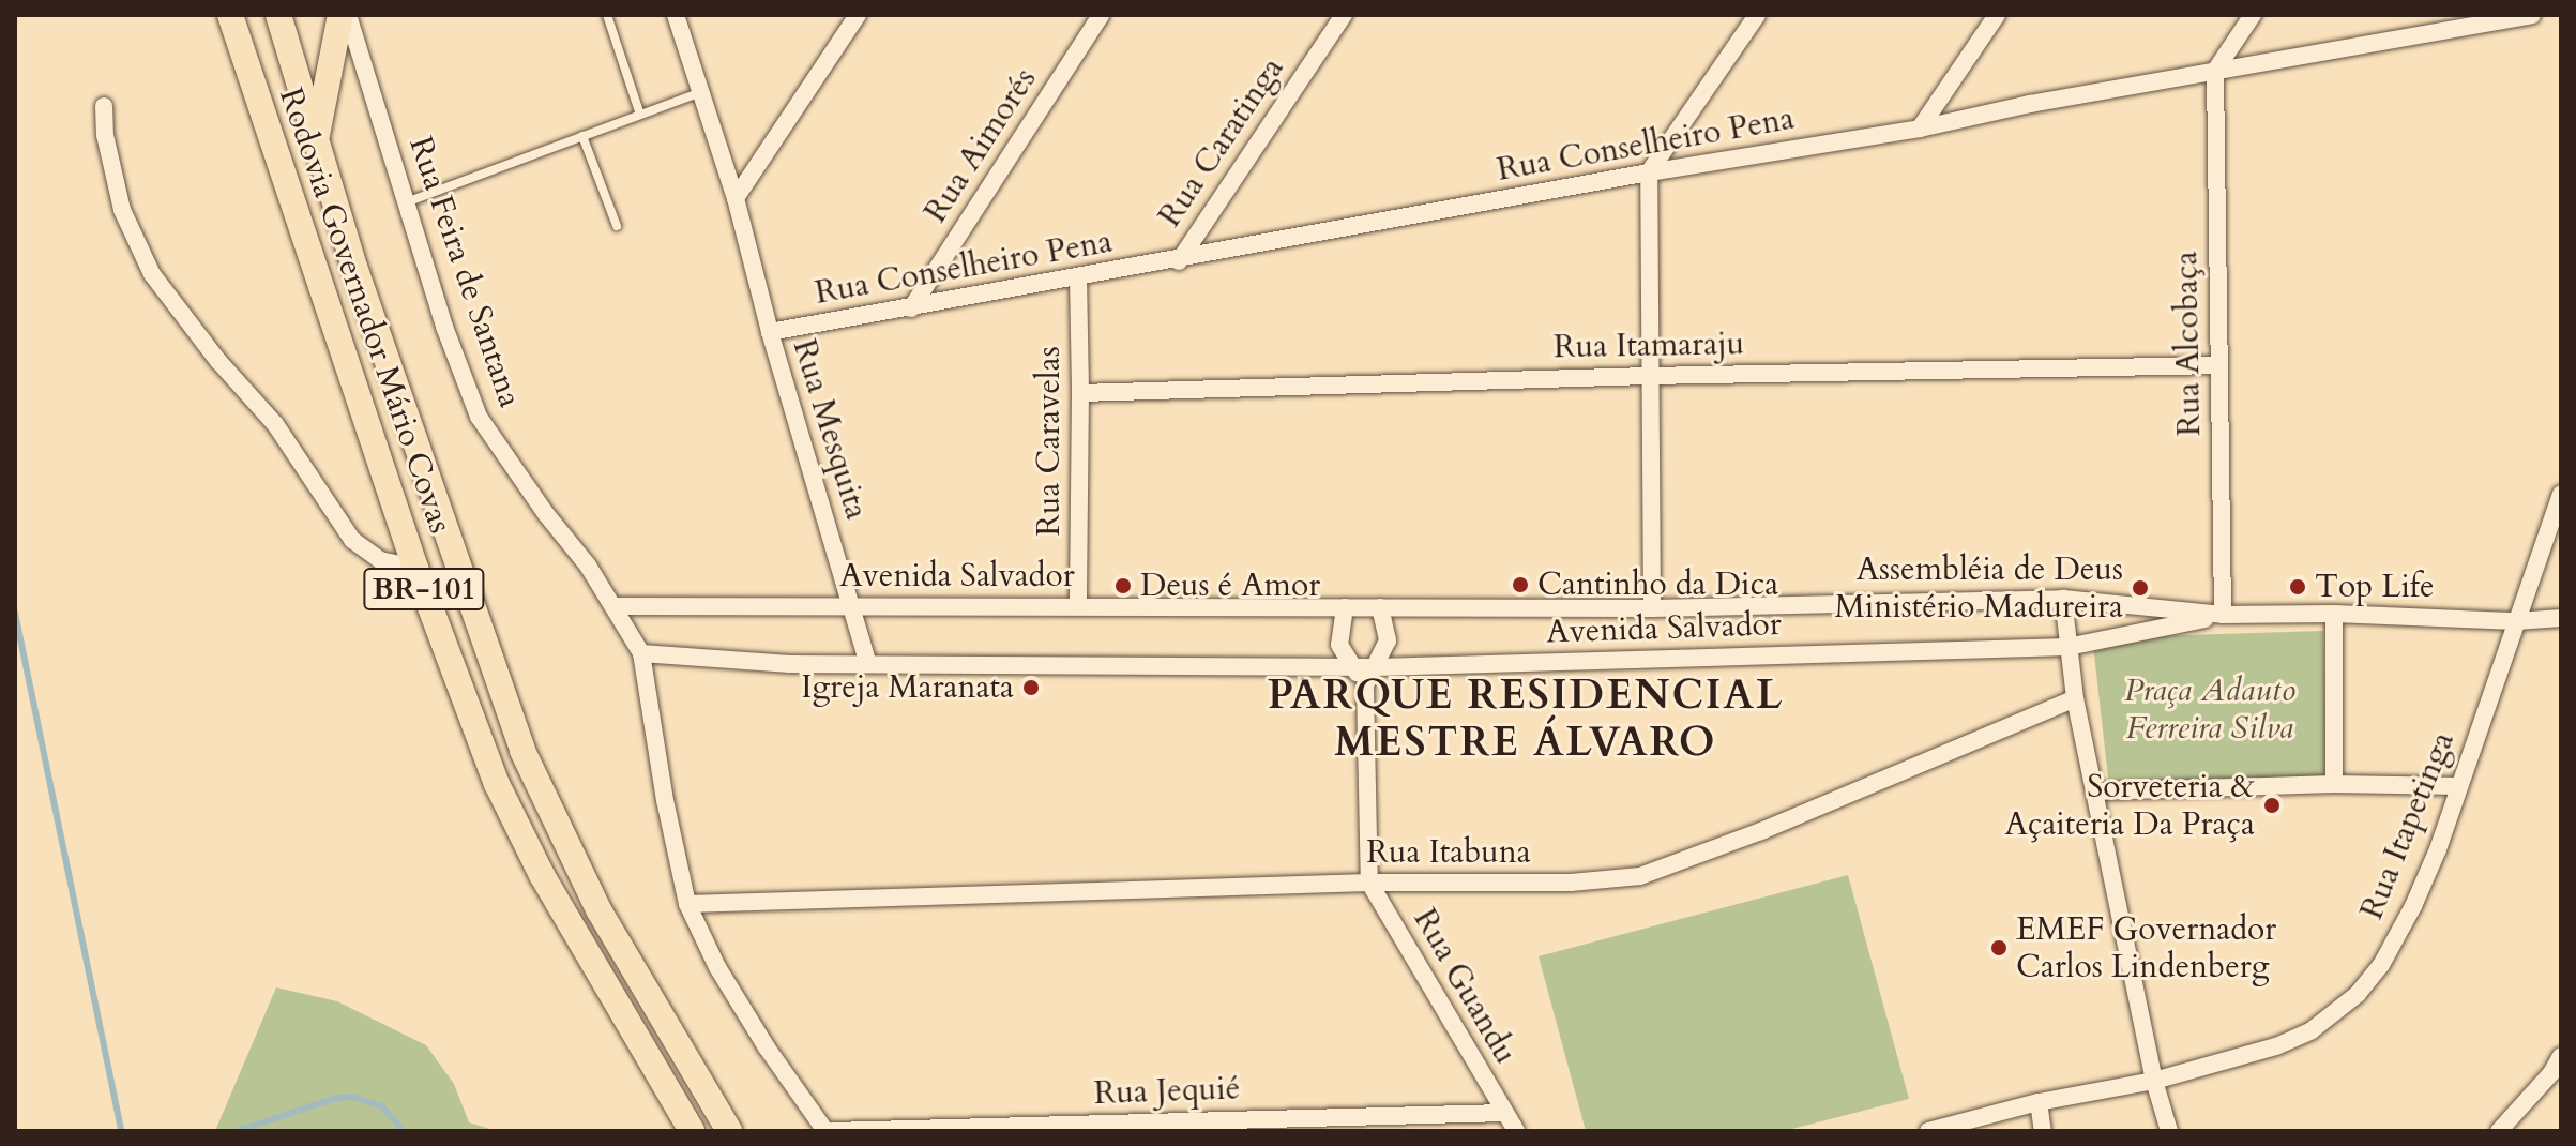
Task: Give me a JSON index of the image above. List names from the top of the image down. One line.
{"streets":{"main road":["Rodovia Governador Mário Covas","BR-101"],"street":["Rua Caratinga","Rua Conselheiro Pena","Rua Aimorés","Rua Feira de Santana","Rua Alcobaça","Rua Itamaraju","Rua Mesquita","Rua Caravelas","Avenida Salvador","Rua Itapetinga","Rua Itabuna","Rua Guandu","Rua Jequié"]},"crossings":[["Rua Caratinga","Rua Conselheiro Pena"],["Rua Conselheiro Pena","Rua Aimorés"],["Rua Conselheiro Pena","Rua Alcobaça"],["Rua Conselheiro Pena","Rua Mesquita"],["Rua Conselheiro Pena","Rua Caravelas"],["Rua Feira de Santana","Avenida Salvador"],["Rua Feira de Santana","Rua Itabuna"],["Rua Alcobaça","Rua Itamaraju"],["Rua Alcobaça","Avenida Salvador"],["Rua Itamaraju","Rua Caravelas"],["Rua Mesquita","Avenida Salvador"],["Rua Caravelas","Avenida Salvador"],["Avenida Salvador","Rua Itapetinga"],["Rua Itabuna","Rua Guandu"],["Rua Guandu","Rua Jequié"]],"districts":["PARQUE RESIDENCIAL MESTRE ÁLVARO"],"parks":["Praça Adauto Ferreira Silva"],"places":["Cantinho da Dica","Deus é Amor","Top Life","Assembléia de Deus Ministério Madureira","Igreja Maranata","Sorveteria & Açaiteria Da Praça","EMEF Governador Carlos Lindenberg"]}
